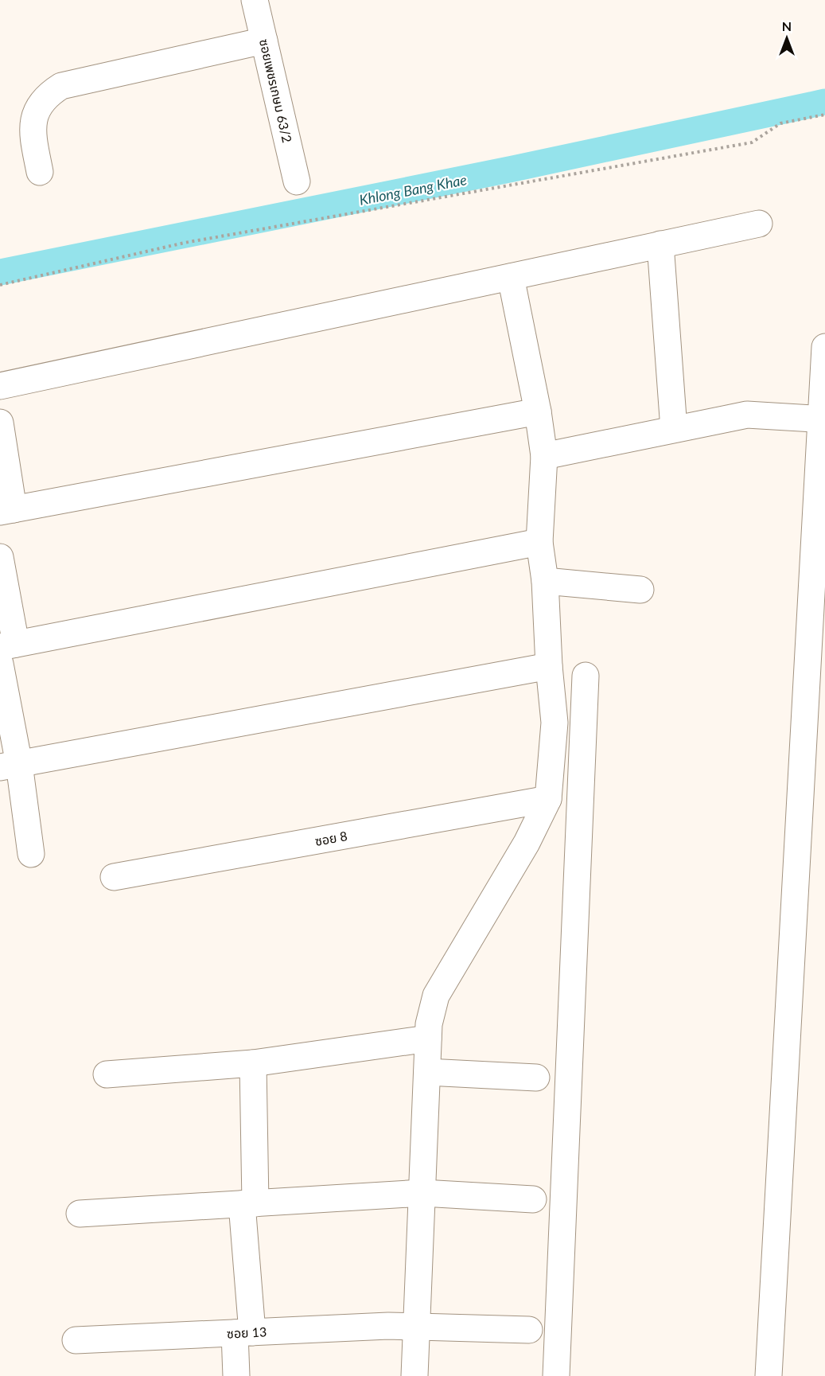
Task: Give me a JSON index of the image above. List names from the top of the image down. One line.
{"streets":{"street":["ซอยเพชรเกษม 63/2","ซอย 8","ซอย 13"]},"water":["Khlong Bang Khae"],"north":"top"}
